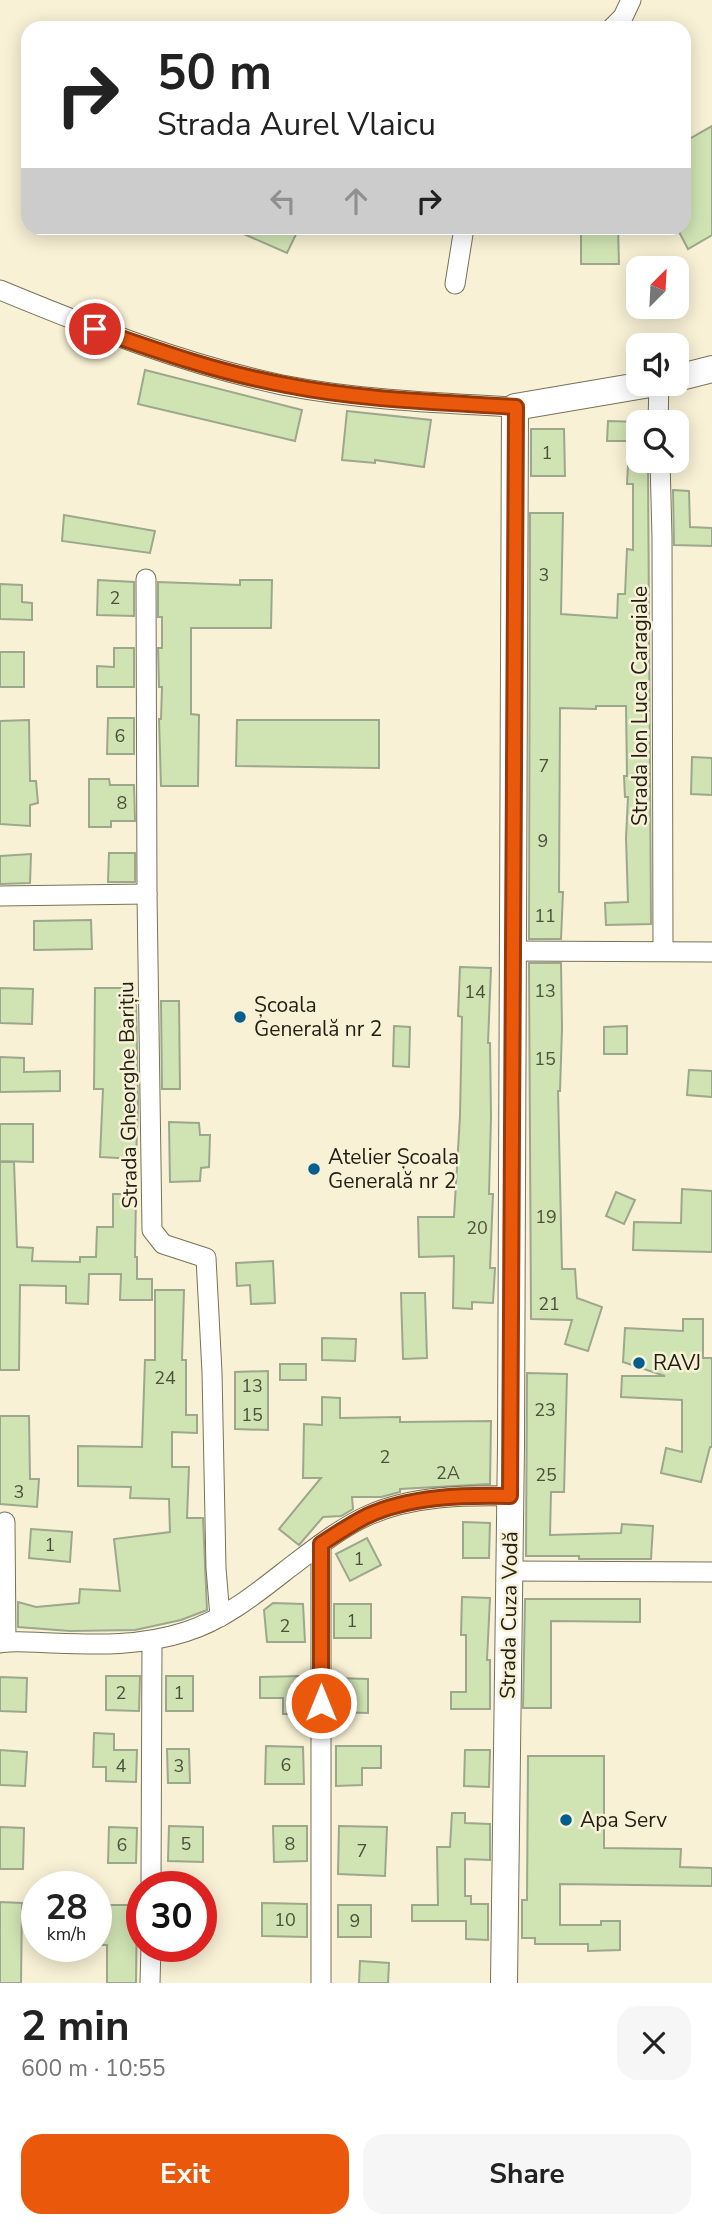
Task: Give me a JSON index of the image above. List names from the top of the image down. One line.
{"streets":{"main road":["Strada Cuza Vodă"],"street":["Strada Ion Luca Caragiale","Strada Gheorghe Barițiu"]},"places":["Școala Generală nr 2","Atelier Școala Generală nr 2","RAVJ","Apa Serv"],"house_numbers":["1","3","2","6","7","8","9","11","13","14","15","19","20","21","24","13","23","15","2","2A","25","3","1","1","1","2","2","1","6","4","3","5","8","6","7","10","9"],"north":"top right","page":{"turn":["50 m","Strada Aurel Vlaicu"],"speed":"28 km/h","limit":"30","heading":["2 min","600 m · 10:55"],"buttons":["Exit","Share"]}}
